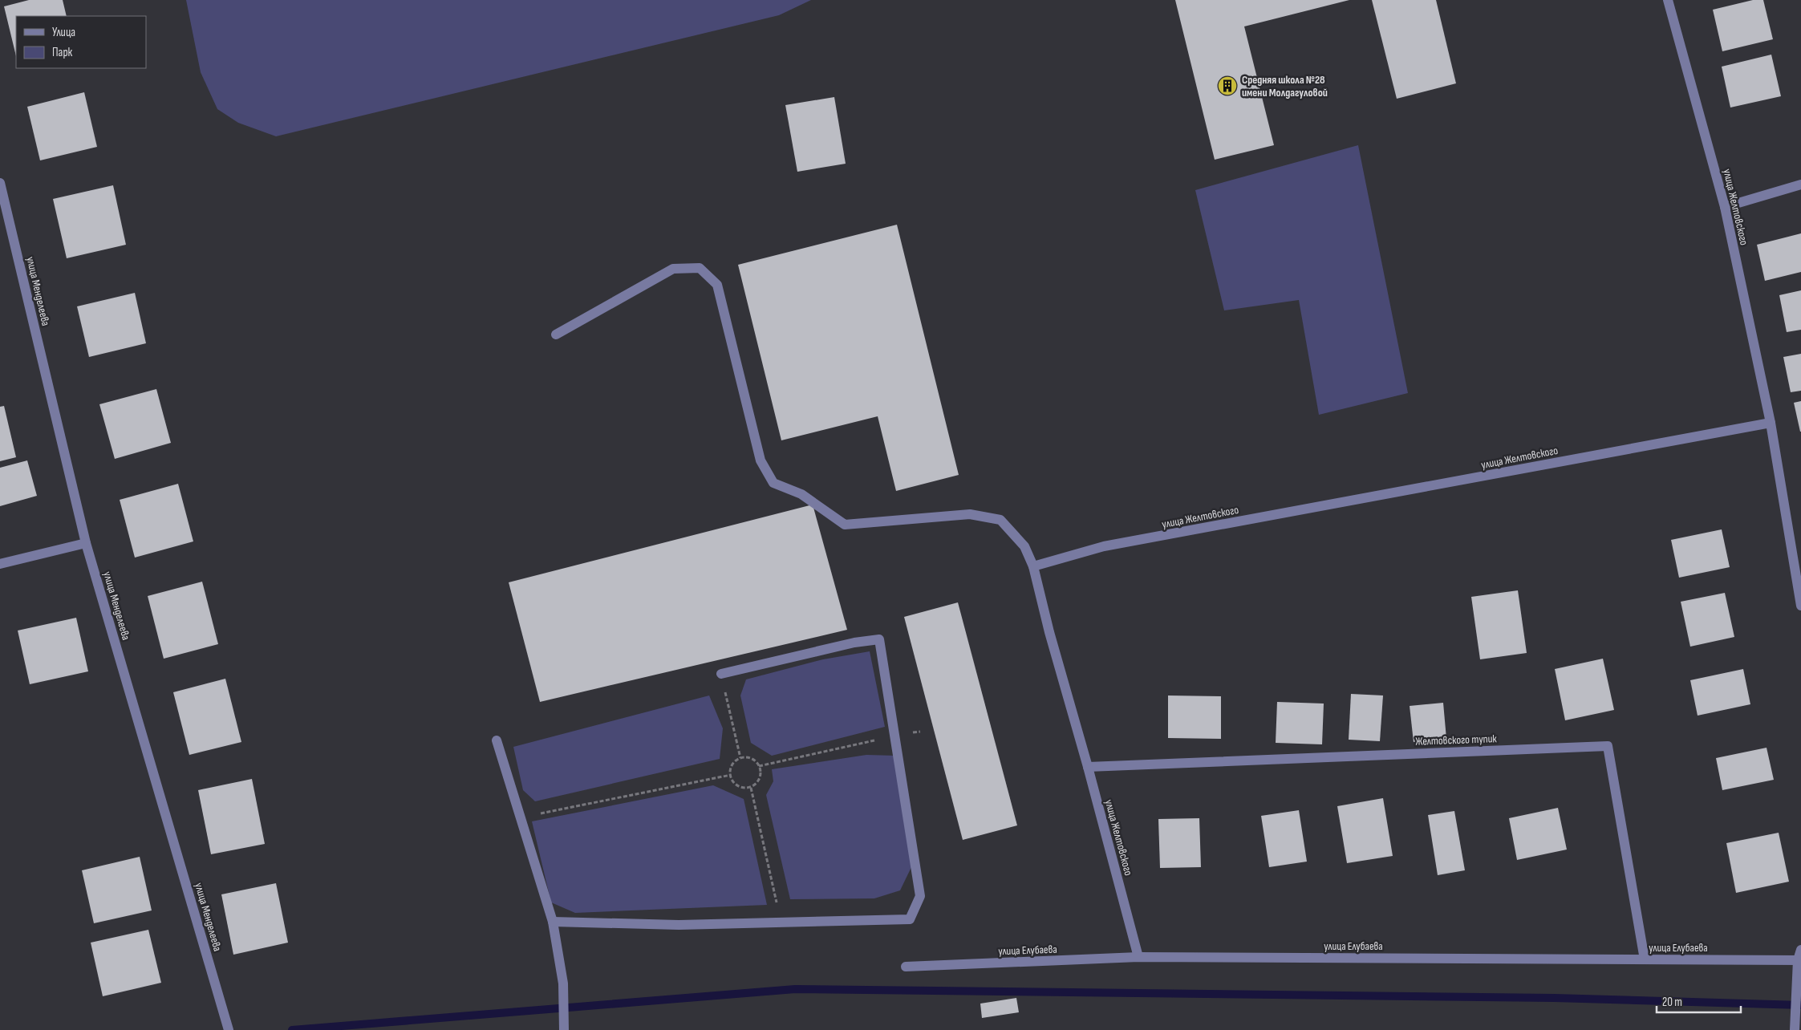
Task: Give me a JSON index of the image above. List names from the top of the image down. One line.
{"streets":{"street":["улица Желтовского","улица Менделеева","Желтовского тупик","улица Елубаева"]},"crossings":[["улица Желтовского","Желтовского тупик"],["улица Желтовского","улица Елубаева"],["Желтовского тупик","улица Елубаева"]],"places":{"building":["Средняя школа №28 имени Молдагуловой"]},"legend":["Улица","Парк"],"scale_bar":"20 m"}
